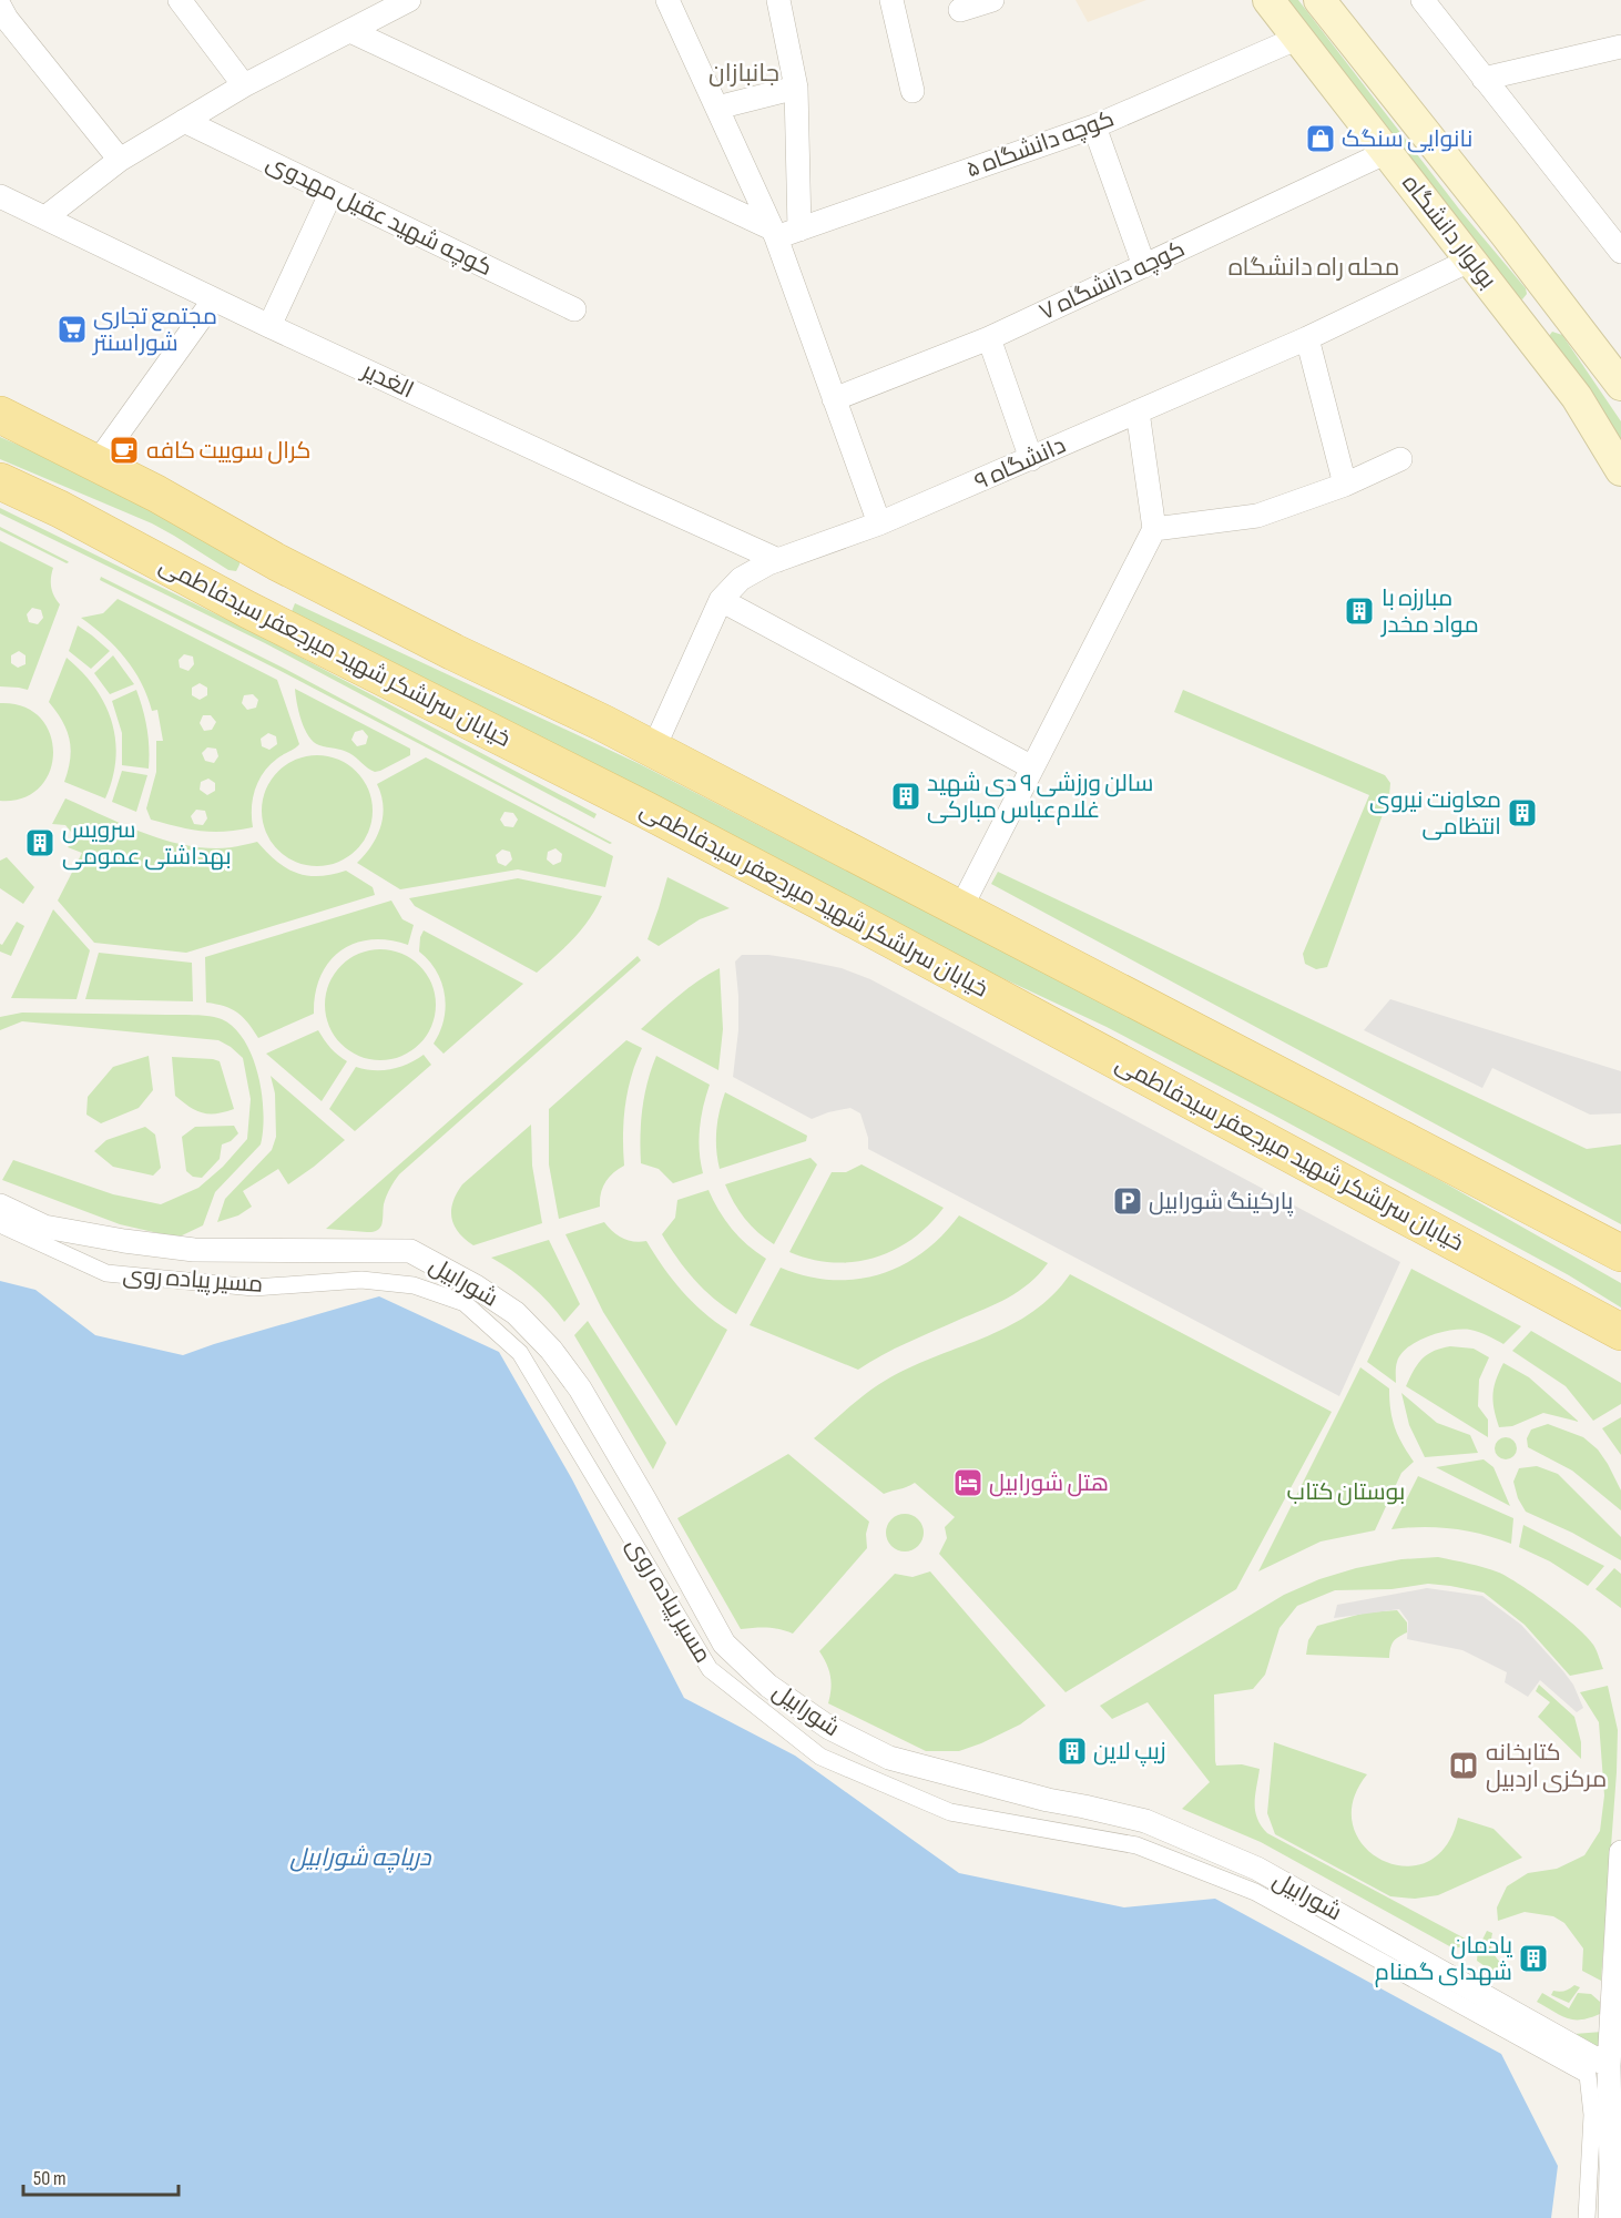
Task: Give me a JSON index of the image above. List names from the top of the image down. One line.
{"streets":{"main road":["بولوار دانشگاه","خیابان سرلشکر شهید میرجعفر سیدفاطمی"],"street":["کوچه دانشگاه ۵","کوچه شهید عقیل مهدوی","کوچه دانشگاه ۷","الغدیر","دانشگاه ۹","مسیر پیاده روی","شورابیل"]},"crossings":[["کوچه دانشگاه ۵","بولوار دانشگاه"],["بولوار دانشگاه","کوچه دانشگاه ۷"],["بولوار دانشگاه","دانشگاه ۹"],["الغدیر","دانشگاه ۹"]],"districts":["جانبازان","محله راه دانشگاه"],"water":["دریاچه شورابیل"],"parks":["بوستان کتاب"],"places":{"shop":["نانوایی سنگک"],"supermarket":["مجتمع تجاری شوراسنتر"],"cafe":["کرال سوییت کافه"],"building":["مبارزه با مواد مخدر","سالن ورزشی ۹ دی شهید غلام‌عباس مبارکی","معاونت نیروی انتظامی","سرویس بهداشتی عمومی","زیپ لاین","یادمان شهدای گمنام"],"parking":["پارکینگ شورابیل"],"hotel":["هتل شورابیل"],"library":["کتابخانه مرکزی اردبیل"]},"scale_bar":"50 m"}
